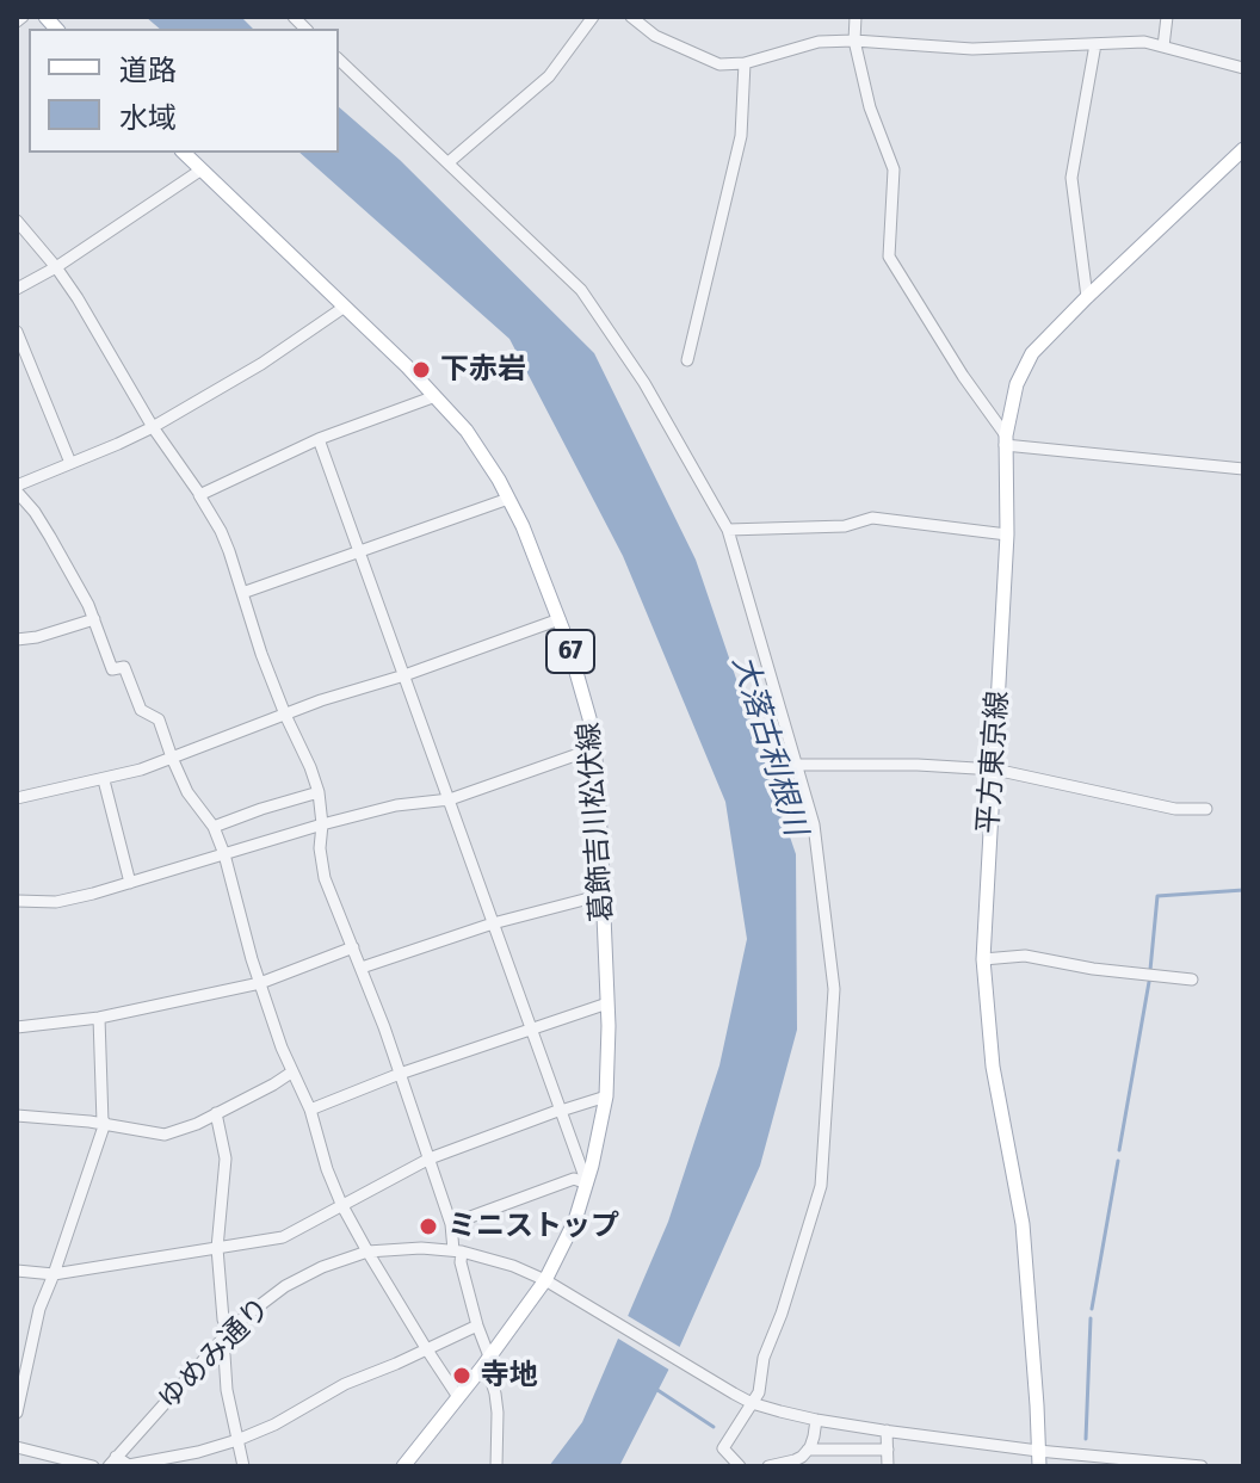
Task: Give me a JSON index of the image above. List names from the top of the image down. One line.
{"streets":{"main road":["67","平方東京線","葛飾吉川松伏線"],"street":["ゆめみ通り"]},"crossings":[["平方東京線","ゆめみ通り"],["葛飾吉川松伏線","ゆめみ通り"]],"water":["大落古利根川"],"places":["下赤岩","ミニストップ","寺地"],"legend":["道路","水域"]}
